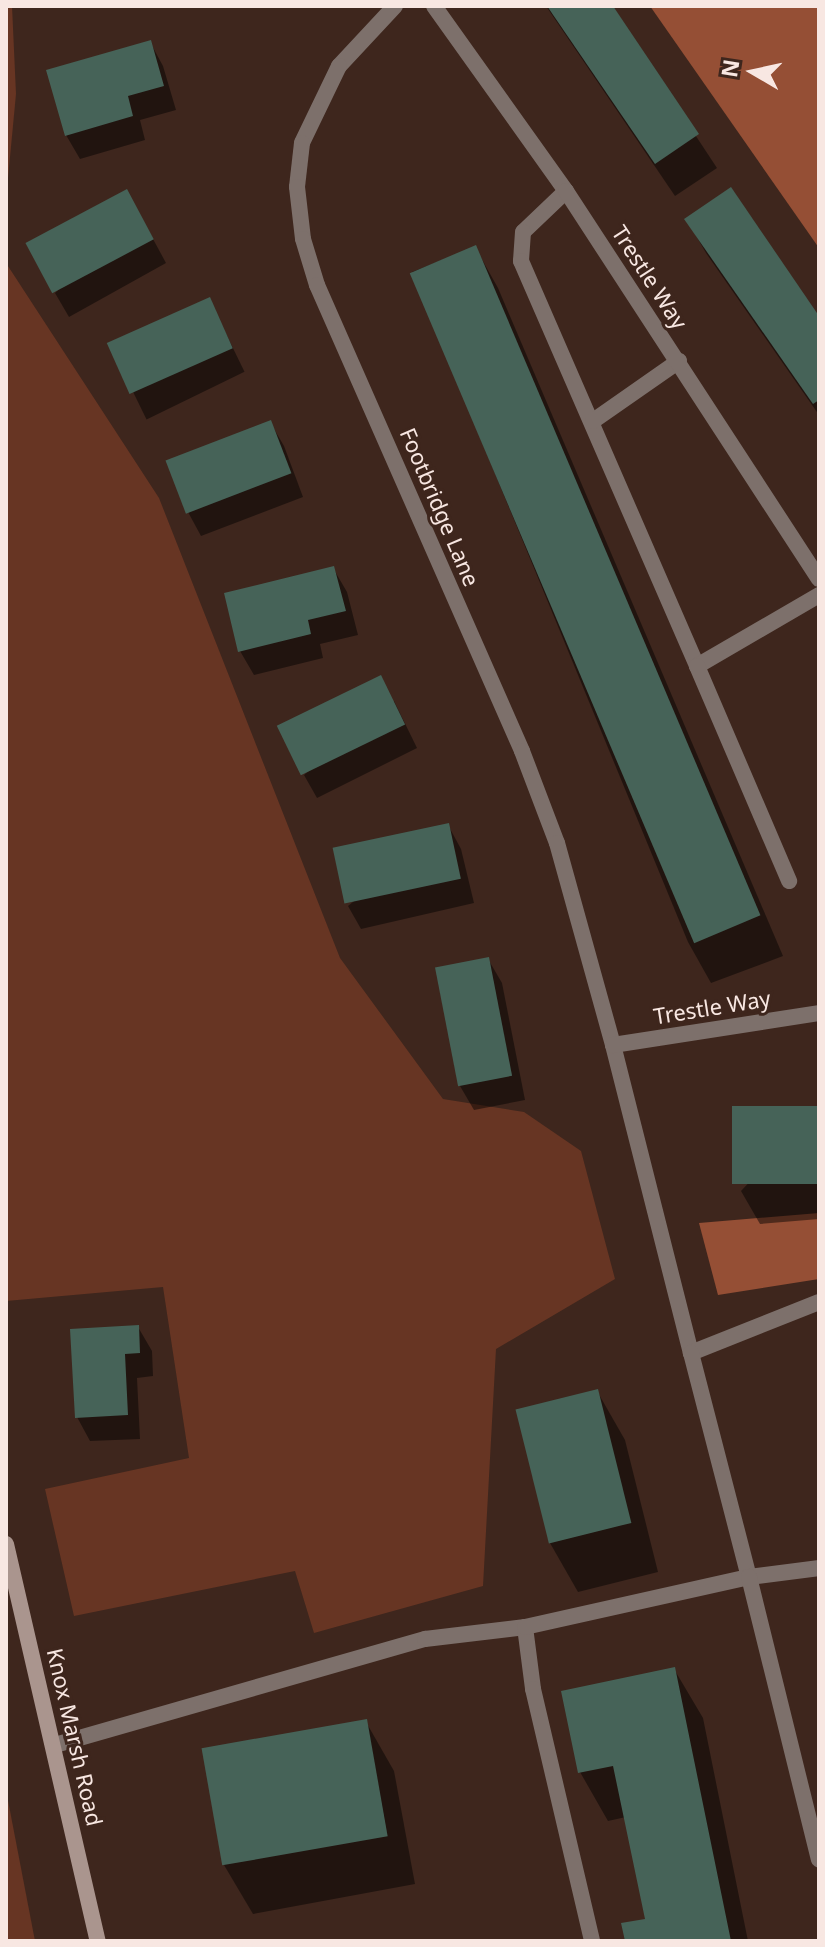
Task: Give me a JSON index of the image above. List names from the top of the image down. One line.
{"streets":{"main road":["Knox Marsh Road"],"street":["Trestle Way","Footbridge Lane"]},"crossings":[["Trestle Way","Footbridge Lane"]],"north":"left"}
